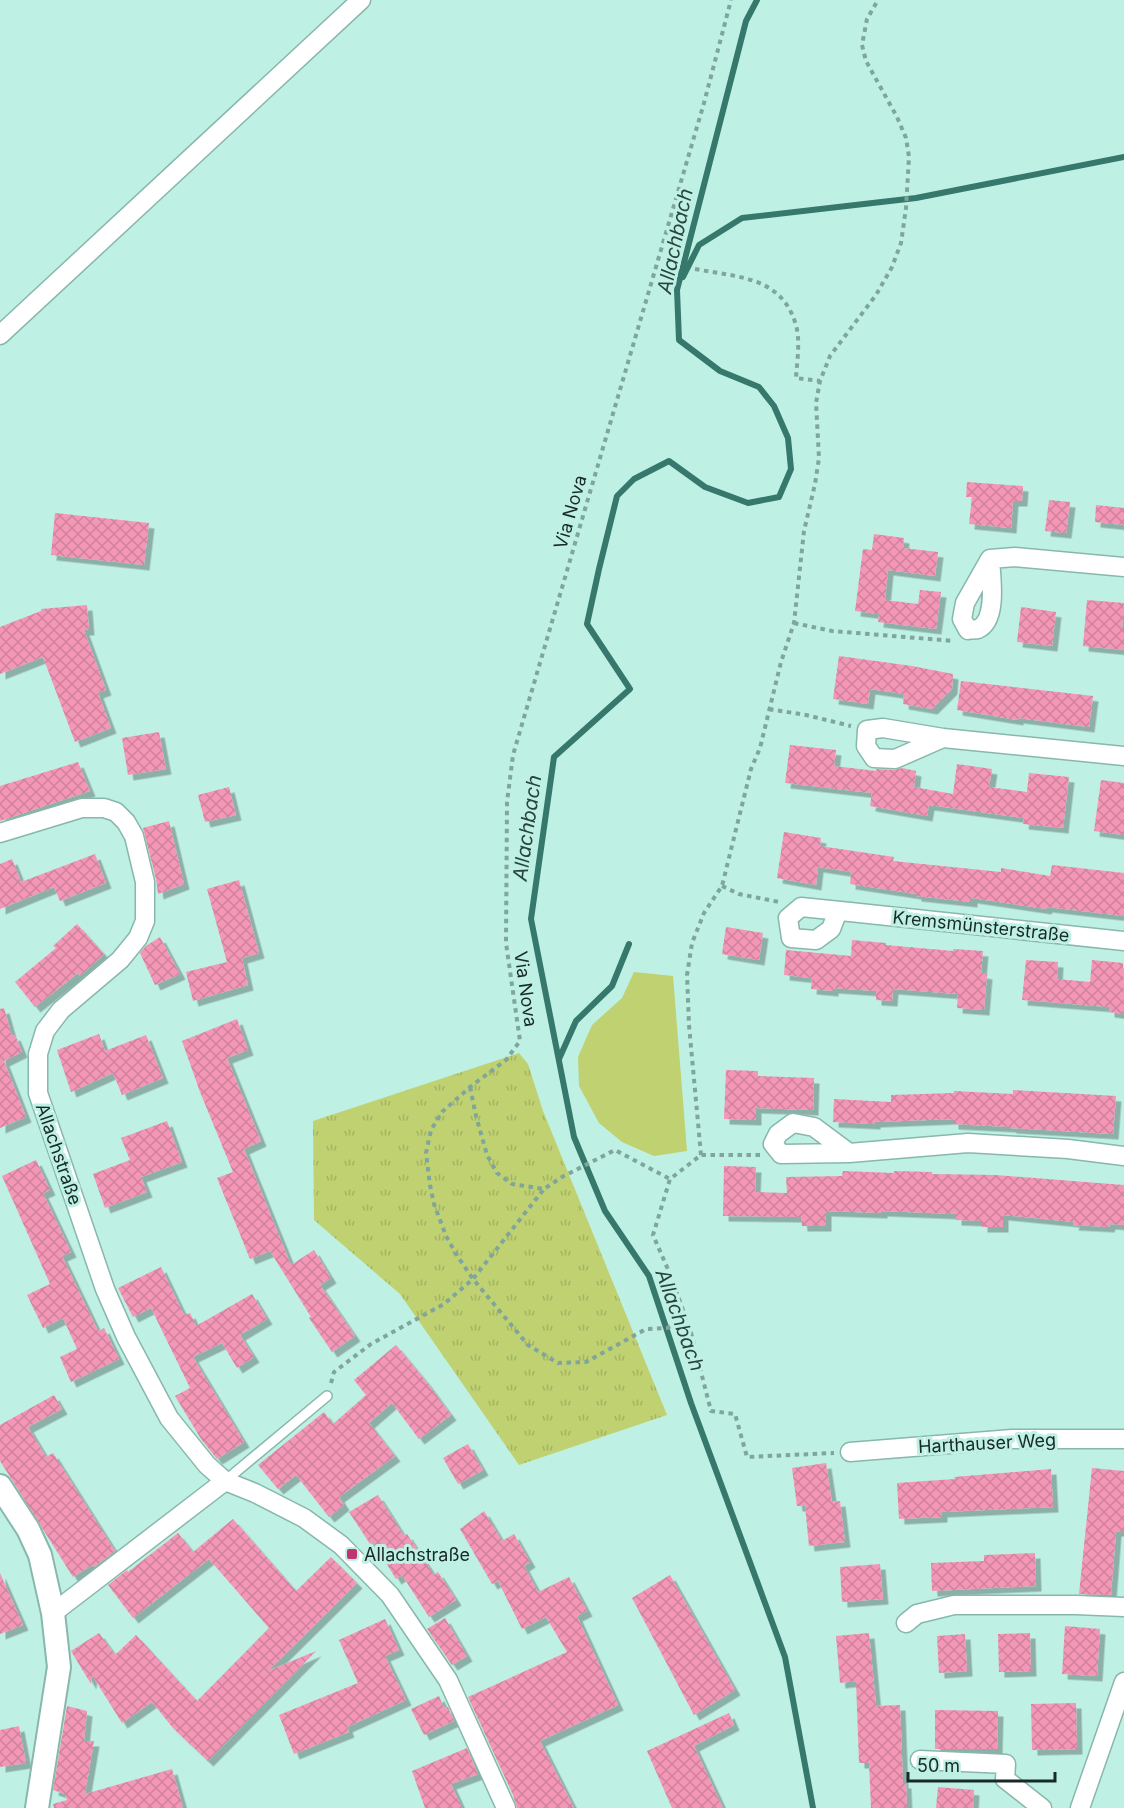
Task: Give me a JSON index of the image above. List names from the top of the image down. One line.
{"streets":{"street":["Kremsmünsterstraße","Allachstraße","Harthauser Weg"],"path":["Via Nova"]},"water":["Allachbach"],"places":{"transit":["Allachstraße"]},"scale_bar":"50 m"}
